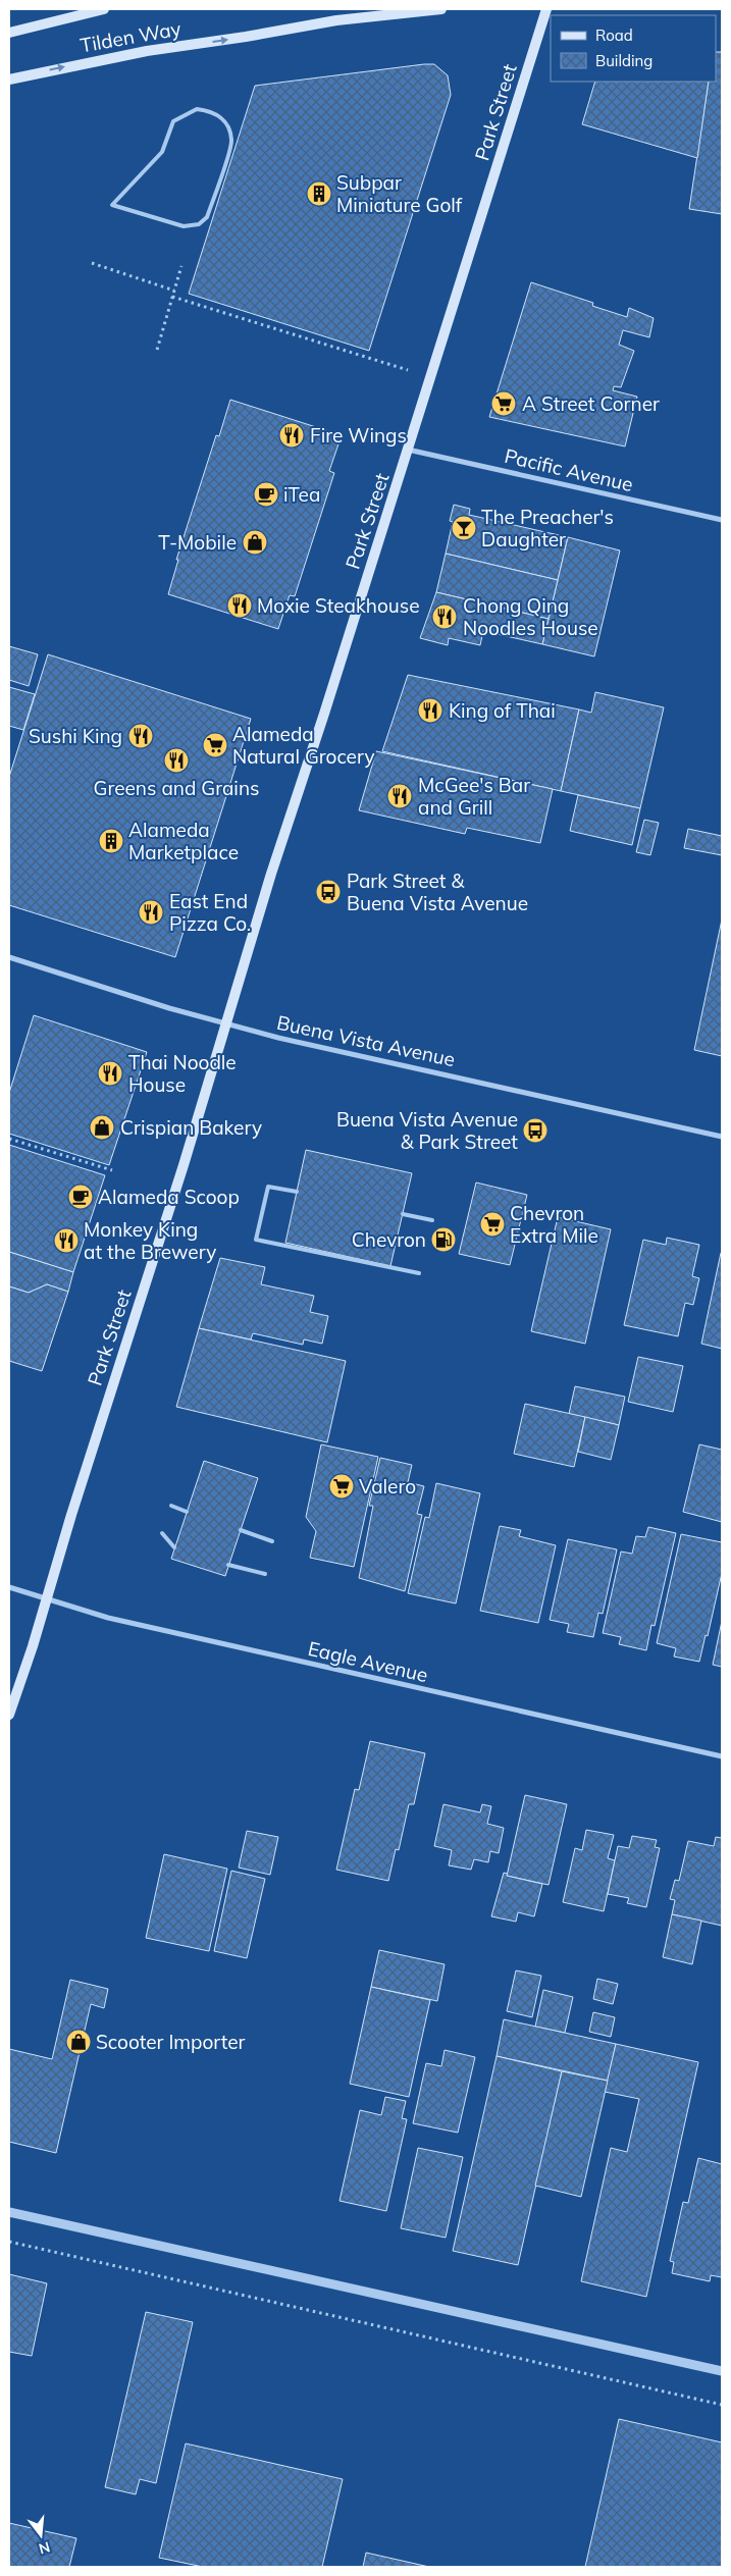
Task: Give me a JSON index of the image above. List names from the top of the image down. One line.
{"streets":{"main road":["Tilden Way","Park Street"],"street":["Pacific Avenue","Buena Vista Avenue","Eagle Avenue"]},"crossings":[["Park Street","Pacific Avenue"],["Park Street","Buena Vista Avenue"],["Park Street","Eagle Avenue"]],"one_way":["Tilden Way"],"places":{"building":["Subpar Miniature Golf","Alameda Marketplace"],"supermarket":["A Street Corner","Alameda Natural Grocery","Chevron Extra Mile","Valero"],"restaurant":["Fire Wings","Moxie Steakhouse","Chong Qing Noodles House","King of Thai","Sushi King","Greens and Grains","McGee's Bar and Grill","East End Pizza Co.","Thai Noodle House","Monkey King at the Brewery"],"cafe":["iTea","Alameda Scoop"],"bar":["The Preacher's Daughter"],"shop":["T-Mobile","Crispian Bakery","Scooter Importer"],"bus stop":["Park Street & Buena Vista Avenue","Buena Vista Avenue & Park Street"],"fuel station":["Chevron"]},"legend":["Road","Building"],"north":"bottom"}
